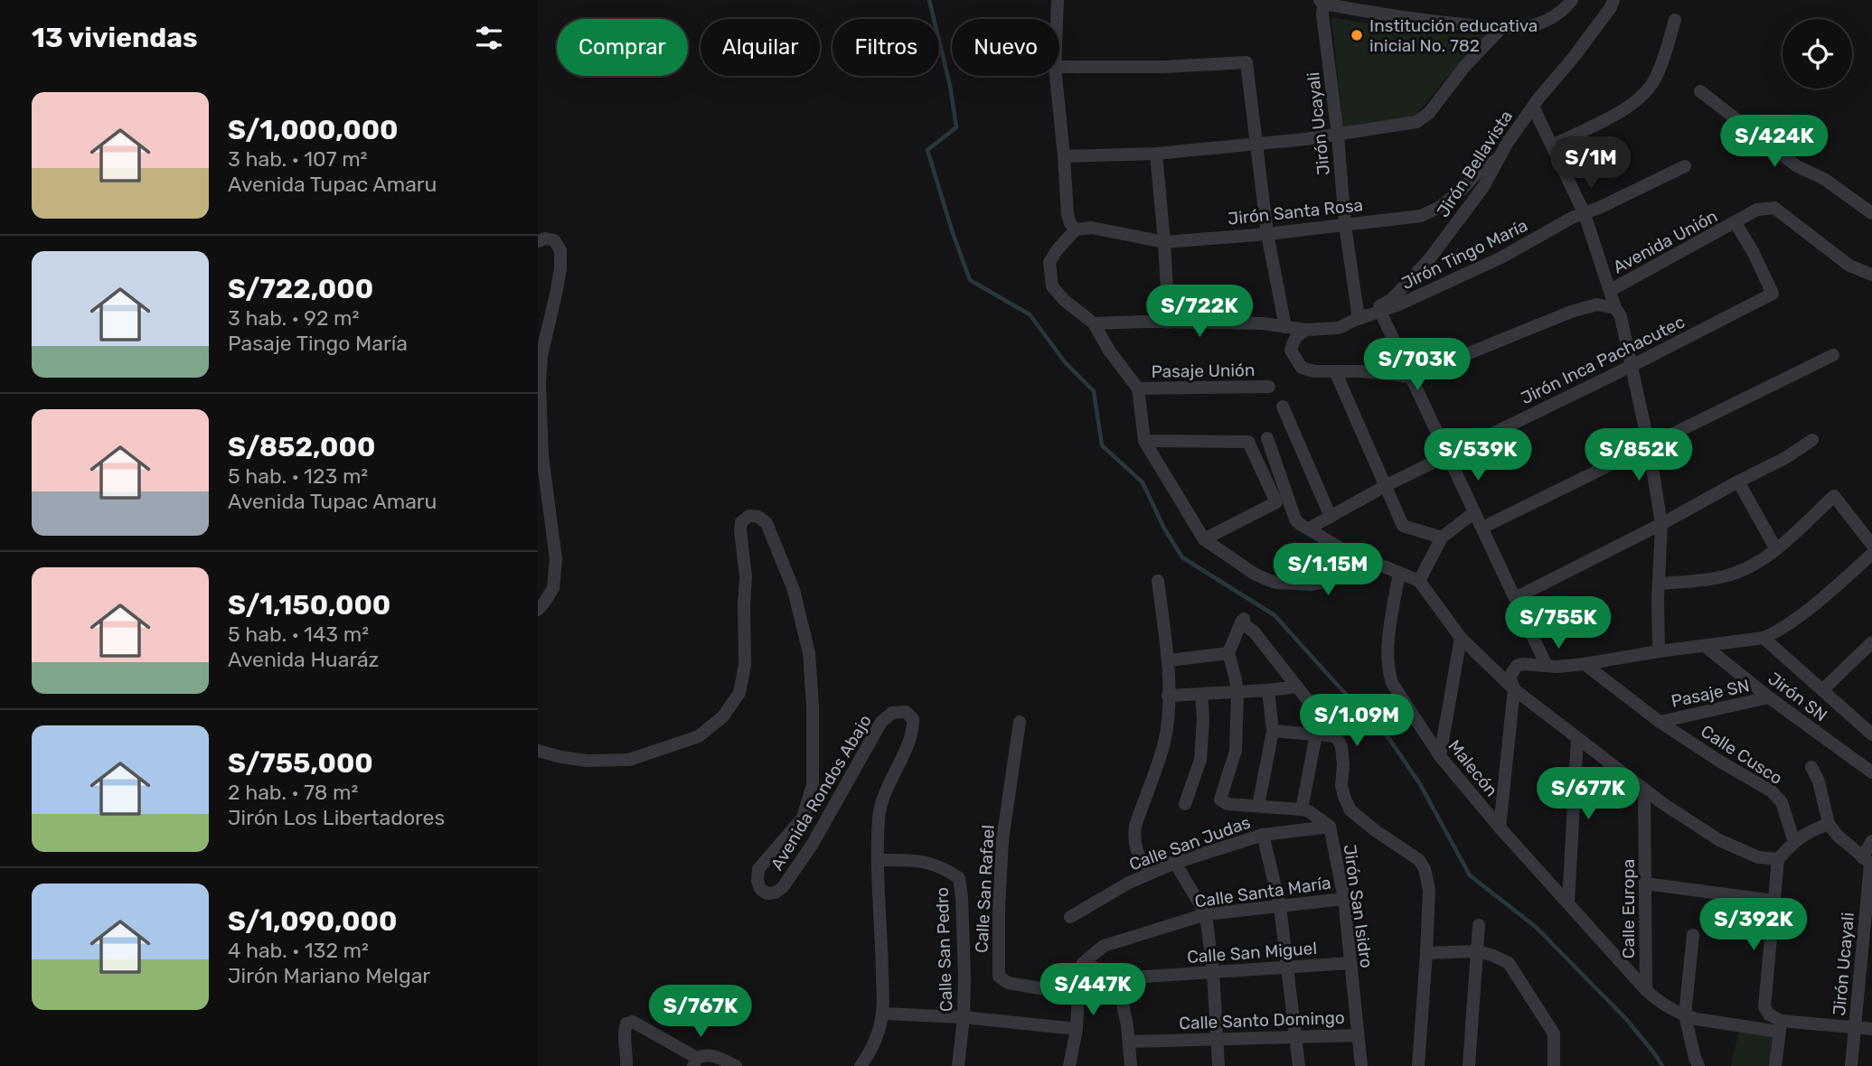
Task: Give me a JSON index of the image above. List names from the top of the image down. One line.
{"streets":{"street":["Jirón Ucayali","Jirón Bellavista","Jirón Santa Rosa","Avenida Unión","Jirón Tingo María","Jirón Inca Pachacutec","Pasaje Unión","Pasaje SN","Jirón SN","Calle Cusco","Malecón","Avenida Rondos Abajo","Calle San Judas","Calle San Rafael","Calle Santa María","Jirón San Isidro","Calle Europa","Calle San Pedro","Calle San Miguel","Calle Santo Domingo"]},"crossings":[["Jirón Ucayali","Jirón Bellavista"],["Jirón Ucayali","Jirón Santa Rosa"],["Jirón Ucayali","Jirón Tingo María"],["Jirón Ucayali","Malecón"],["Jirón Bellavista","Jirón Santa Rosa"],["Jirón Bellavista","Jirón Tingo María"],["Avenida Unión","Jirón Inca Pachacutec"],["Pasaje SN","Jirón SN"],["Pasaje SN","Calle Cusco"],["Malecón","Calle Europa"],["Avenida Rondos Abajo","Calle San Pedro"],["Calle San Judas","Jirón San Isidro"],["Calle Santa María","Jirón San Isidro"],["Calle Santa María","Calle San Miguel"],["Jirón San Isidro","Calle San Miguel"],["Jirón San Isidro","Calle Santo Domingo"]],"places":["Institución educativa inicial No. 782"],"page":{"heading":"13 viviendas","chip":["Comprar","Alquilar","Filtros","Nuevo"],"list":[{"name":"S/1,000,000","note":"3 hab. · 107 m² · Avenida Tupac Amaru"},{"name":"S/722,000","note":"3 hab. · 92 m² · Pasaje Tingo María"},{"name":"S/852,000","note":"5 hab. · 123 m² · Avenida Tupac Amaru"},{"name":"S/1,150,000","note":"5 hab. · 143 m² · Avenida Huaráz"},{"name":"S/755,000","note":"2 hab. · 78 m² · Jirón Los Libertadores"},{"name":"S/1,090,000","note":"4 hab. · 132 m² · Jirón Mariano Melgar"}],"price":["S/424K","S/1M","S/722K","S/703K","S/539K","S/852K","S/1.15M","S/755K","S/1.09M","S/677K","S/392K","S/447K","S/767K"]}}
